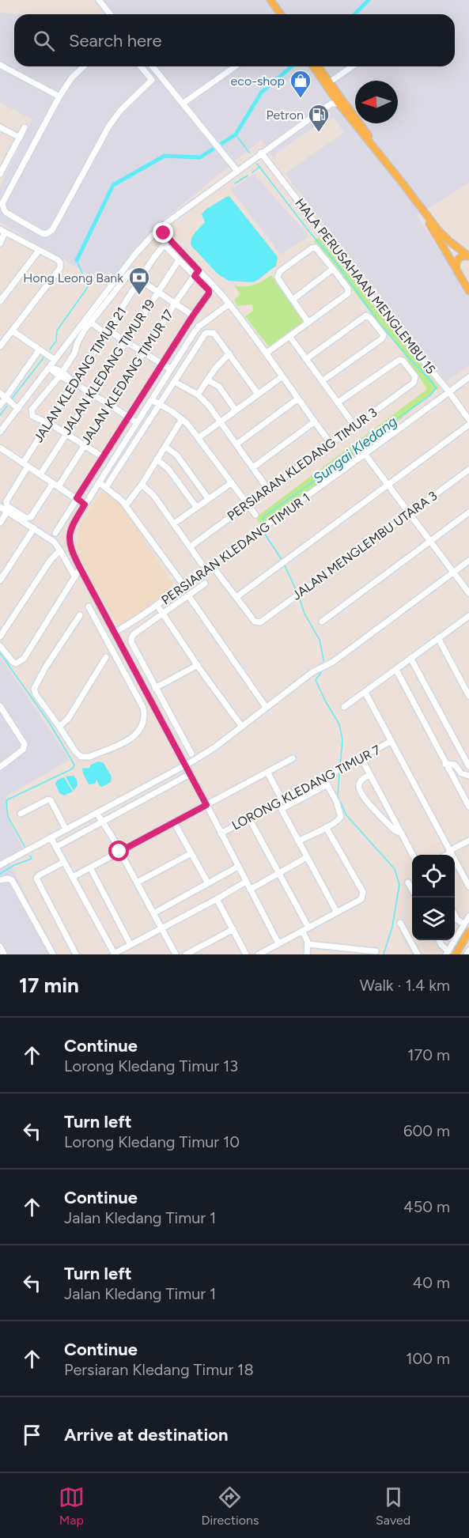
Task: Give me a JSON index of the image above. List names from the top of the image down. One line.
{"streets":{"street":["HALA PERUSAHAAN MENGLEMBU 15","JALAN KLEDANG TIMUR 19","JALAN KLEDANG TIMUR 21","JALAN KLEDANG TIMUR 17","PERSIARAN KLEDANG TIMUR 3","JALAN MENGLEMBU UTARA 3","PERSIARAN KLEDANG TIMUR 1","LORONG KLEDANG TIMUR 7"]},"crossings":[["HALA PERUSAHAAN MENGLEMBU 15","PERSIARAN KLEDANG TIMUR 1"],["JALAN KLEDANG TIMUR 21","JALAN KLEDANG TIMUR 17"]],"water":["Sungai Kledang"],"places":{"shop":["eco-shop"],"fuel station":["Petron"],"bank":["Hong Leong Bank"]},"north":"left","page":{"search":"Search here","heading":["17 min","Walk · 1.4 km"],"list":[["Continue","Lorong Kledang Timur 13","170 m"],["Turn left","Lorong Kledang Timur 10","600 m"],["Continue","Jalan Kledang Timur 1","450 m"],["Turn left","Jalan Kledang Timur 1","40 m"],["Continue","Persiaran Kledang Timur 18","100 m"],"Arrive at destination"],"nav":["Map","Directions","Saved"]}}
